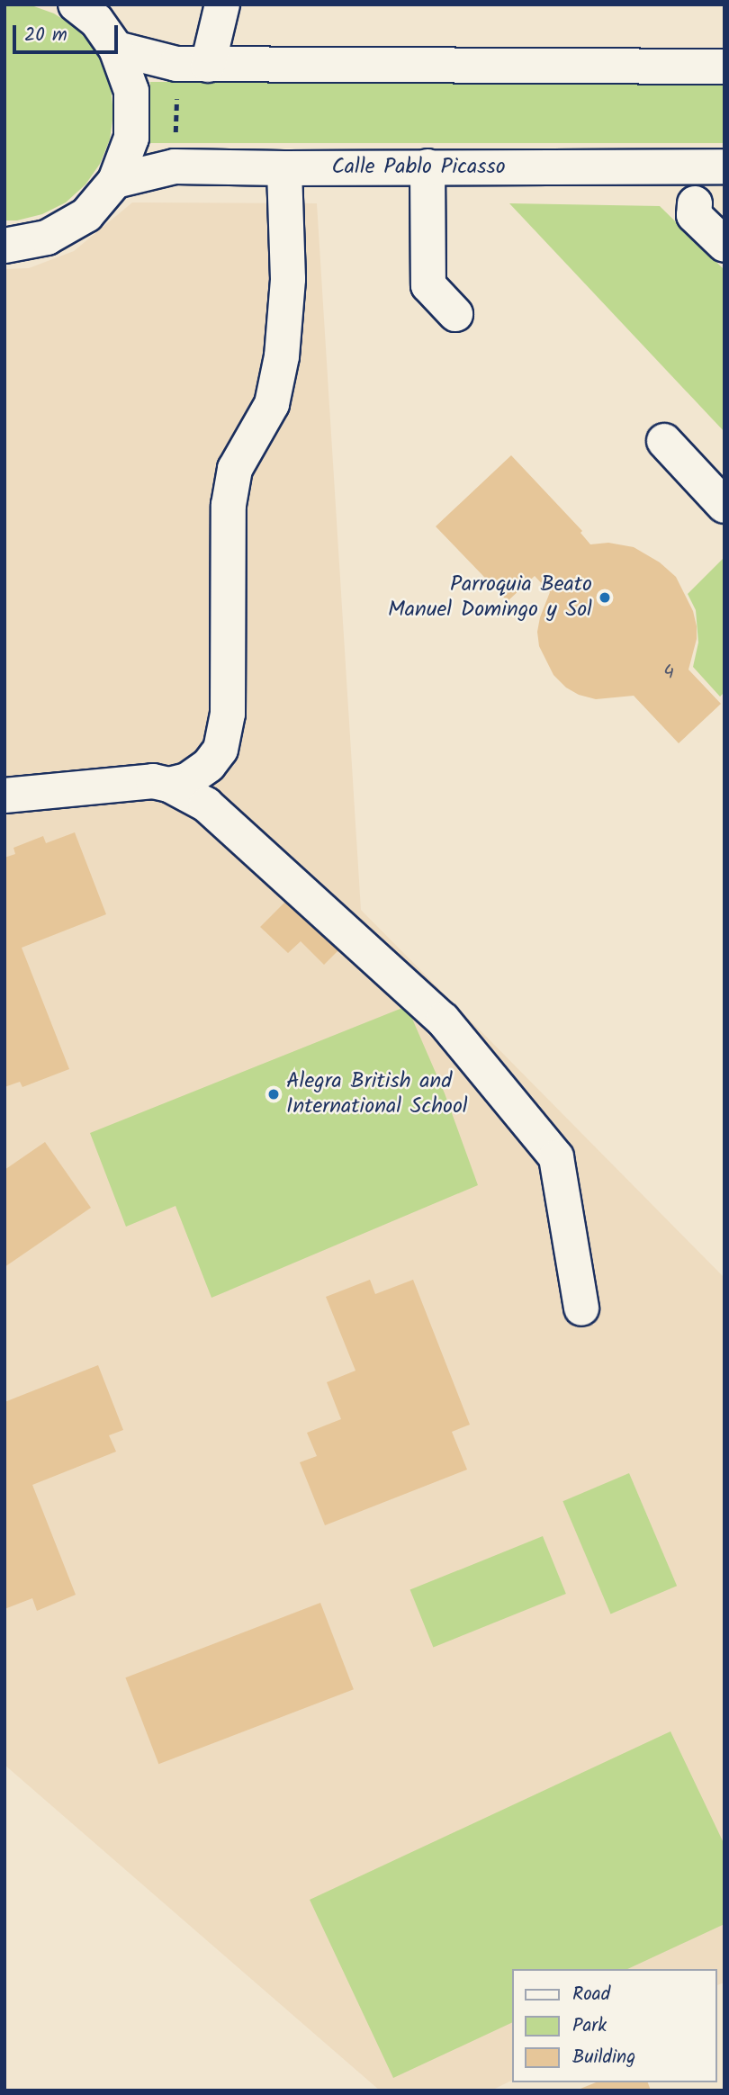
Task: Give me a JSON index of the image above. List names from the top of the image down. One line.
{"streets":{"street":["Calle Pablo Picasso"]},"places":["Parroquia Beato Manuel Domingo y Sol","Alegra British and International School"],"house_numbers":["4"],"legend":["Road","Park","Building"],"scale_bar":"20 m"}
